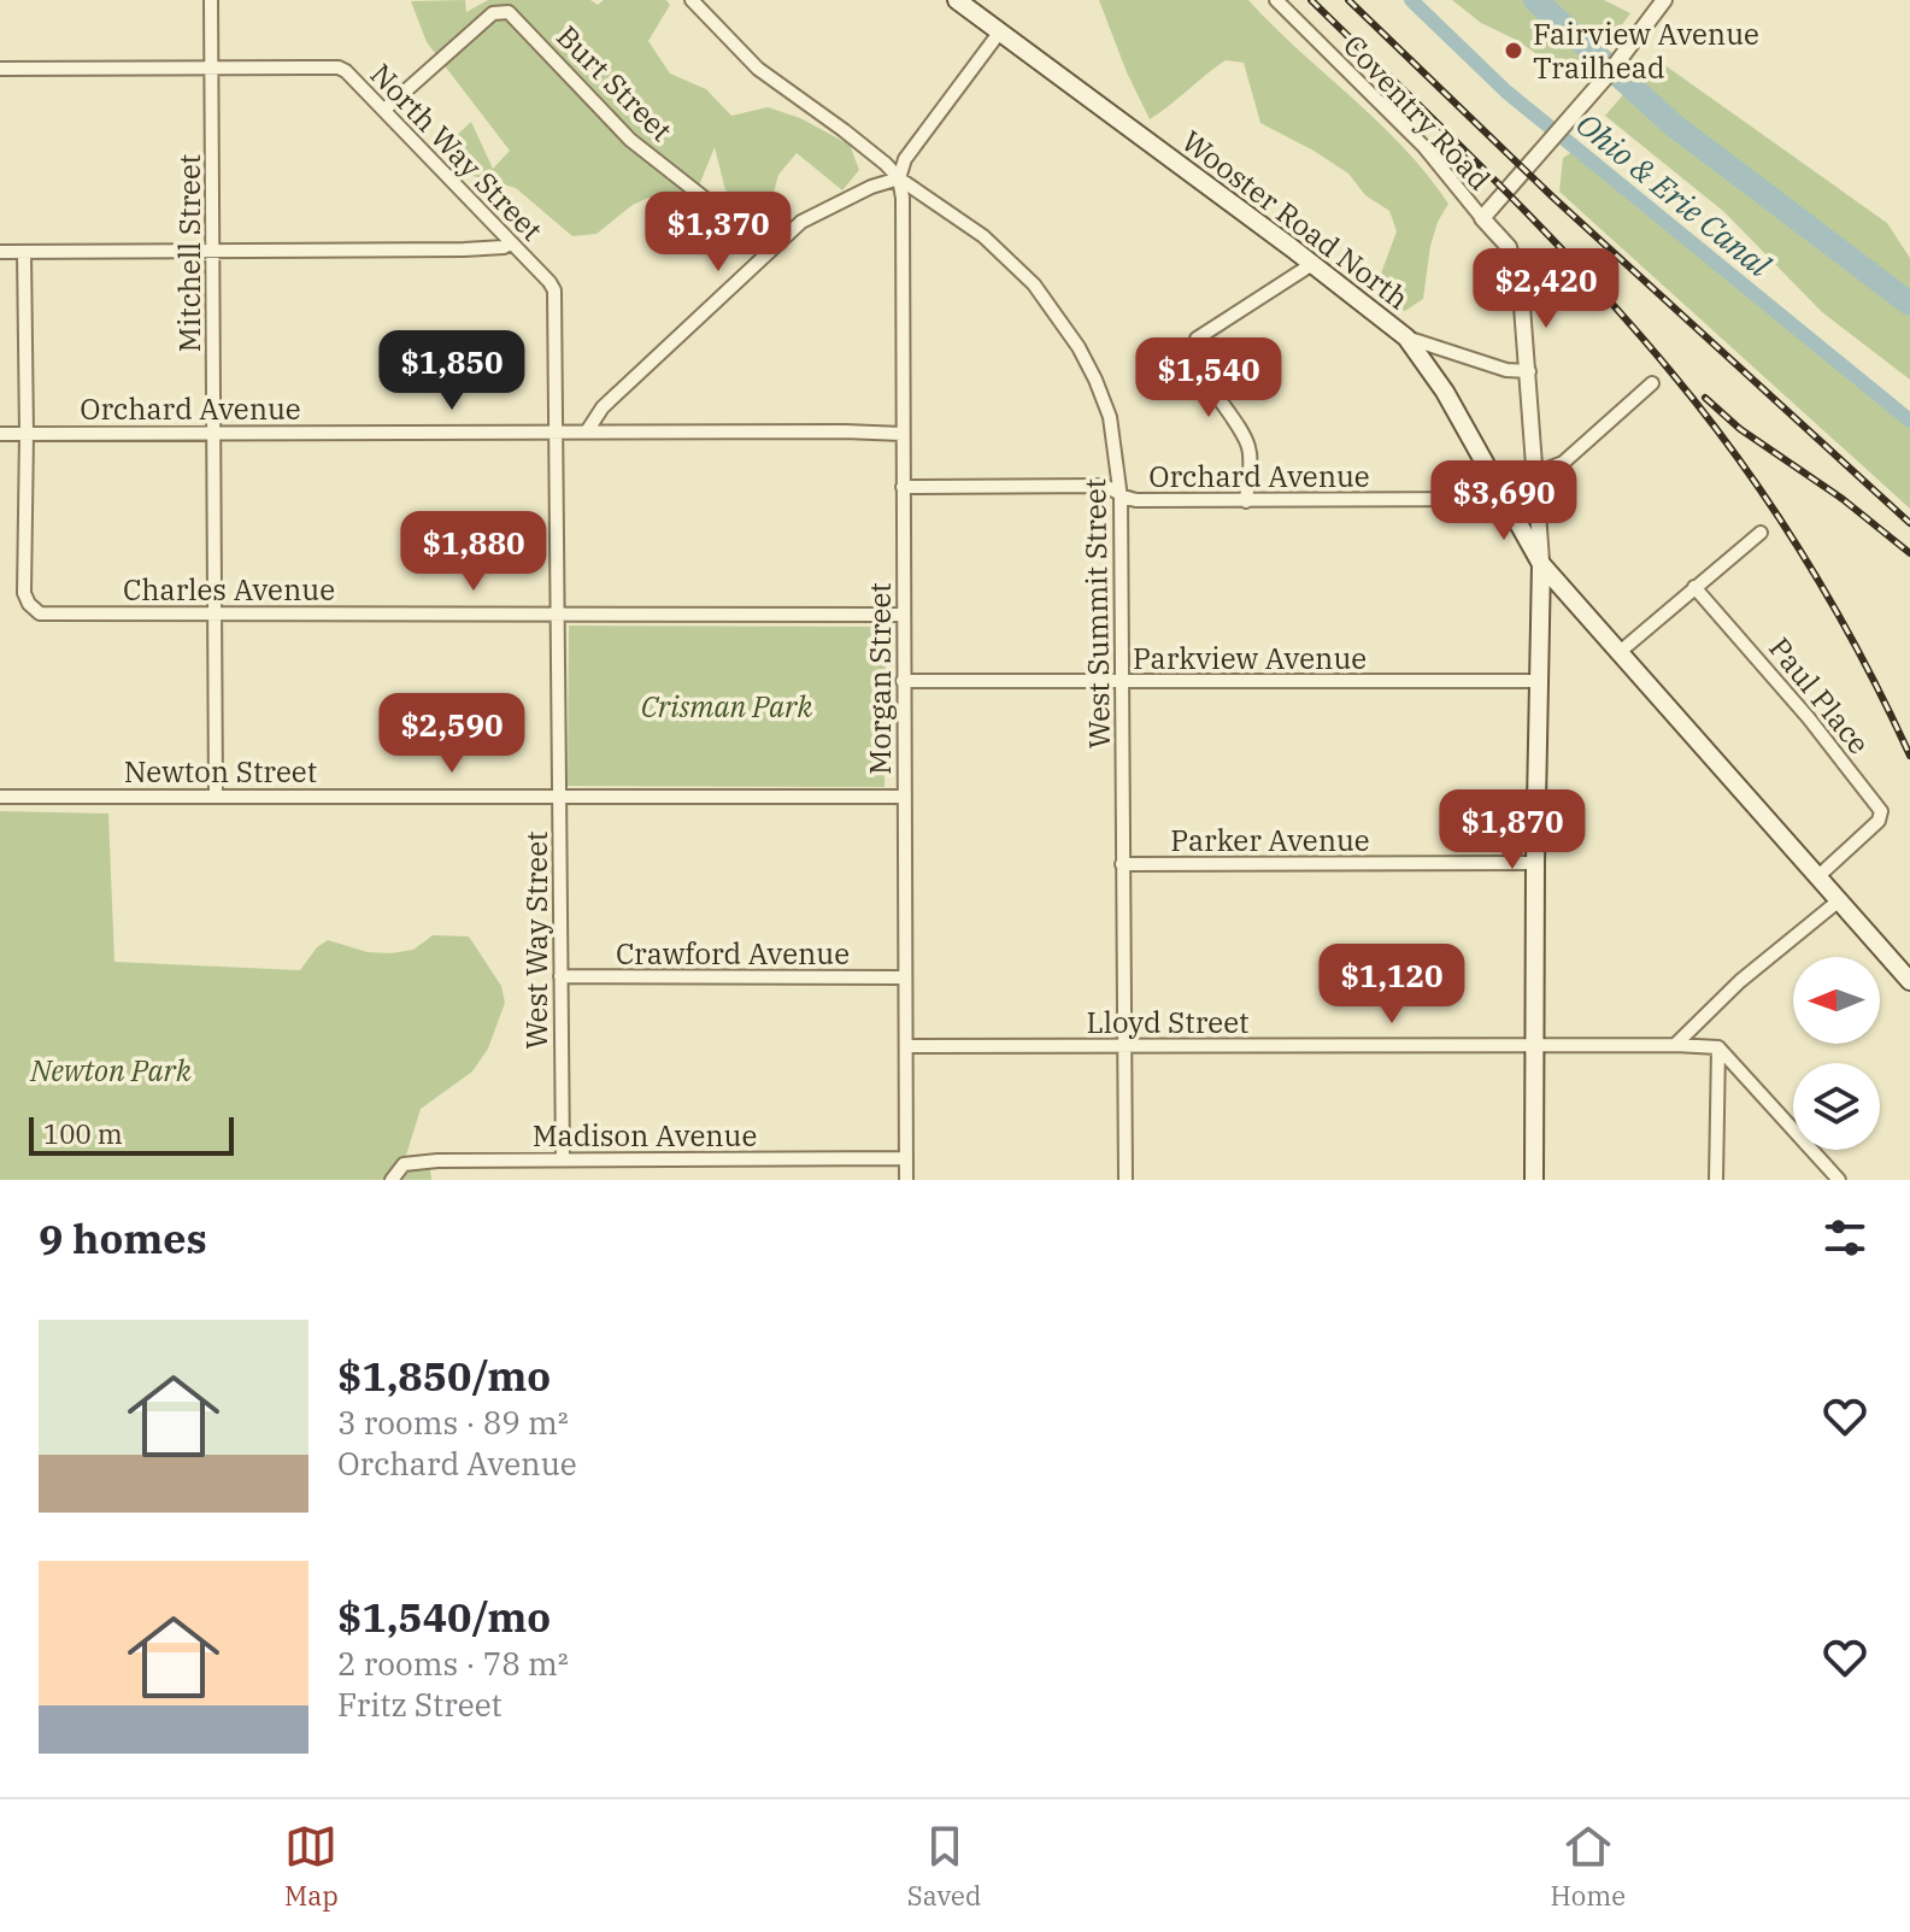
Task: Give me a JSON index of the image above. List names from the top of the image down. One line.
{"streets":{"main road":["Wooster Road North"],"street":["Burt Street","Coventry Road","North Way Street","Mitchell Street","Orchard Avenue","Charles Avenue","West Summit Street","Parkview Avenue","Morgan Street","Paul Place","Newton Street","Parker Avenue","West Way Street","Crawford Avenue","Lloyd Street","Madison Avenue"]},"crossings":[["Burt Street","North Way Street"],["North Way Street","Mitchell Street"],["North Way Street","Orchard Avenue"],["North Way Street","West Way Street"],["Wooster Road North","Orchard Avenue"],["Wooster Road North","Paul Place"],["Mitchell Street","Orchard Avenue"],["Mitchell Street","Charles Avenue"],["Mitchell Street","Newton Street"],["Orchard Avenue","Charles Avenue"],["Orchard Avenue","West Summit Street"],["Orchard Avenue","Morgan Street"],["Orchard Avenue","West Way Street"],["Charles Avenue","Morgan Street"],["Charles Avenue","West Way Street"],["West Summit Street","Parkview Avenue"],["West Summit Street","Morgan Street"],["West Summit Street","Parker Avenue"],["West Summit Street","Lloyd Street"],["Parkview Avenue","Morgan Street"],["Morgan Street","Newton Street"],["Morgan Street","Crawford Avenue"],["Morgan Street","Lloyd Street"],["Morgan Street","Madison Avenue"],["Newton Street","West Way Street"],["West Way Street","Crawford Avenue"],["West Way Street","Madison Avenue"]],"water":["Ohio & Erie Canal"],"parks":["Crisman Park","Newton Park"],"places":["Fairview Avenue Trailhead"],"scale_bar":"100 m","north":"left","page":{"price":["$1,370","$2,420","$1,850","$1,540","$3,690","$1,880","$2,590","$1,870","$1,120"],"scale":"100 m","heading":"9 homes","list":[{"name":"$1,850/mo","note":"3 rooms · 89 m² · Orchard Avenue"},{"name":"$1,540/mo","note":"2 rooms · 78 m² · Fritz Street"}],"tabs":["Map","Saved","Home"]}}
